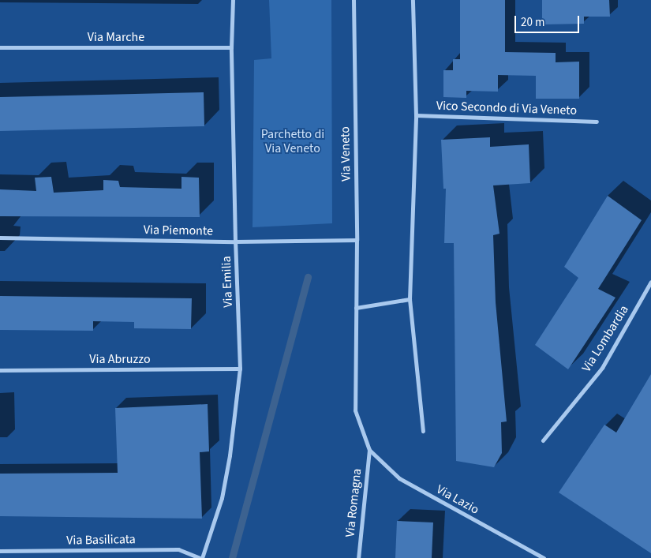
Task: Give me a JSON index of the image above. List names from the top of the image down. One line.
{"streets":{"street":["Via Marche","Vico Secondo di Via Veneto","Via Veneto","Via Piemonte","Via Emilia","Via Lombardia","Via Abruzzo","Via Lazio","Via Romagna","Via Basilicata"]},"crossings":[["Via Marche","Via Emilia"],["Via Veneto","Via Piemonte"],["Via Veneto","Via Lazio"],["Via Veneto","Via Romagna"],["Via Piemonte","Via Emilia"],["Via Emilia","Via Abruzzo"],["Via Emilia","Via Basilicata"],["Via Lazio","Via Romagna"]],"parks":["Parchetto di Via Veneto"],"scale_bar":"20 m"}
